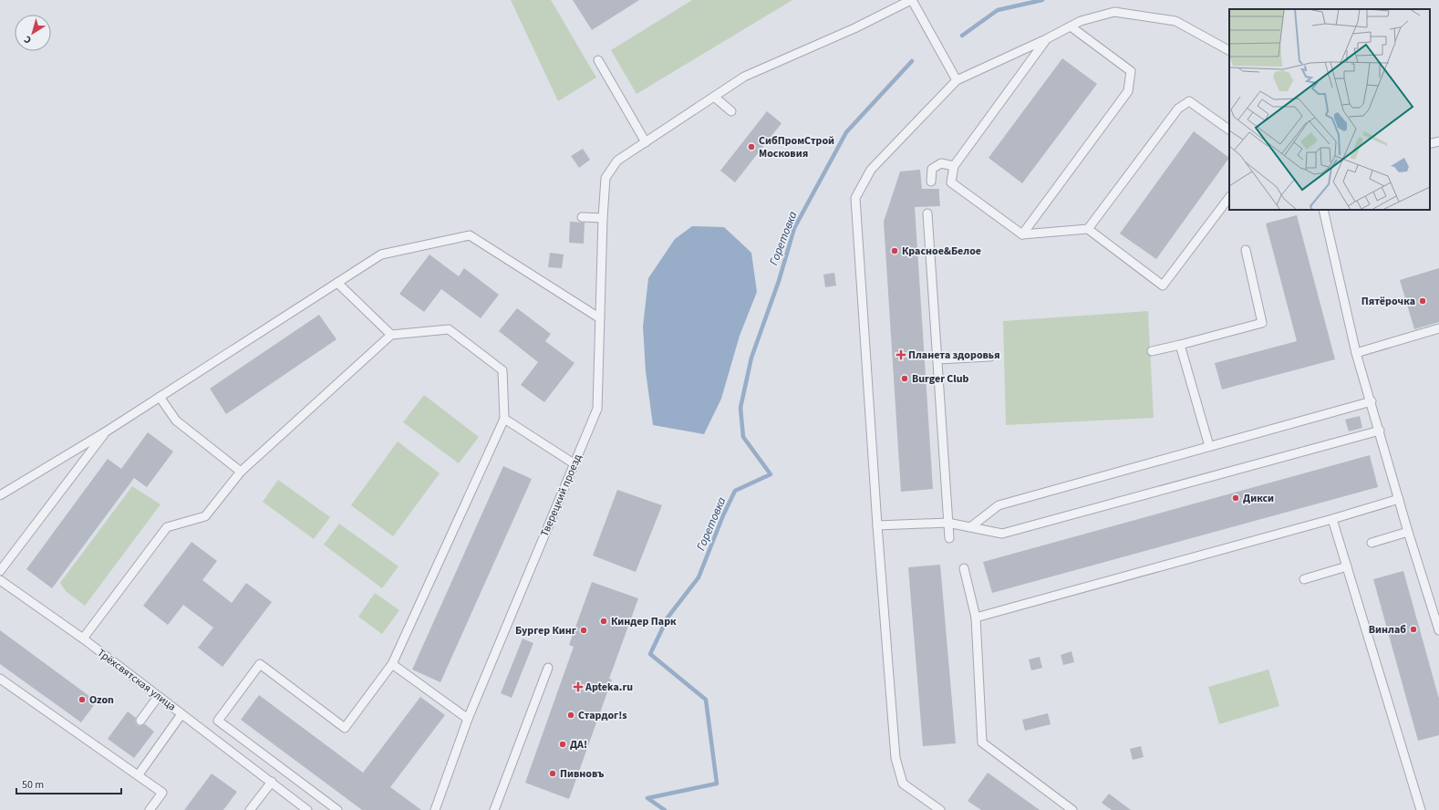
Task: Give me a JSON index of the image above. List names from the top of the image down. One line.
{"streets":{"lane":["Тверецкий проезд","Трёхсвятская улица"]},"water":["Горетовка"],"places":{"other":["СибПромСтрой Московия","Красное&Белое","Пятёрочка","Burger Club","Дикси","Киндер Парк","Винлаб","Бургер Кинг","Ozon","Стардог!s","ДА!","Пивновъ"],"health":["Планета здоровья","Apteka.ru"]},"scale_bar":"50 m","north":"bottom left"}
